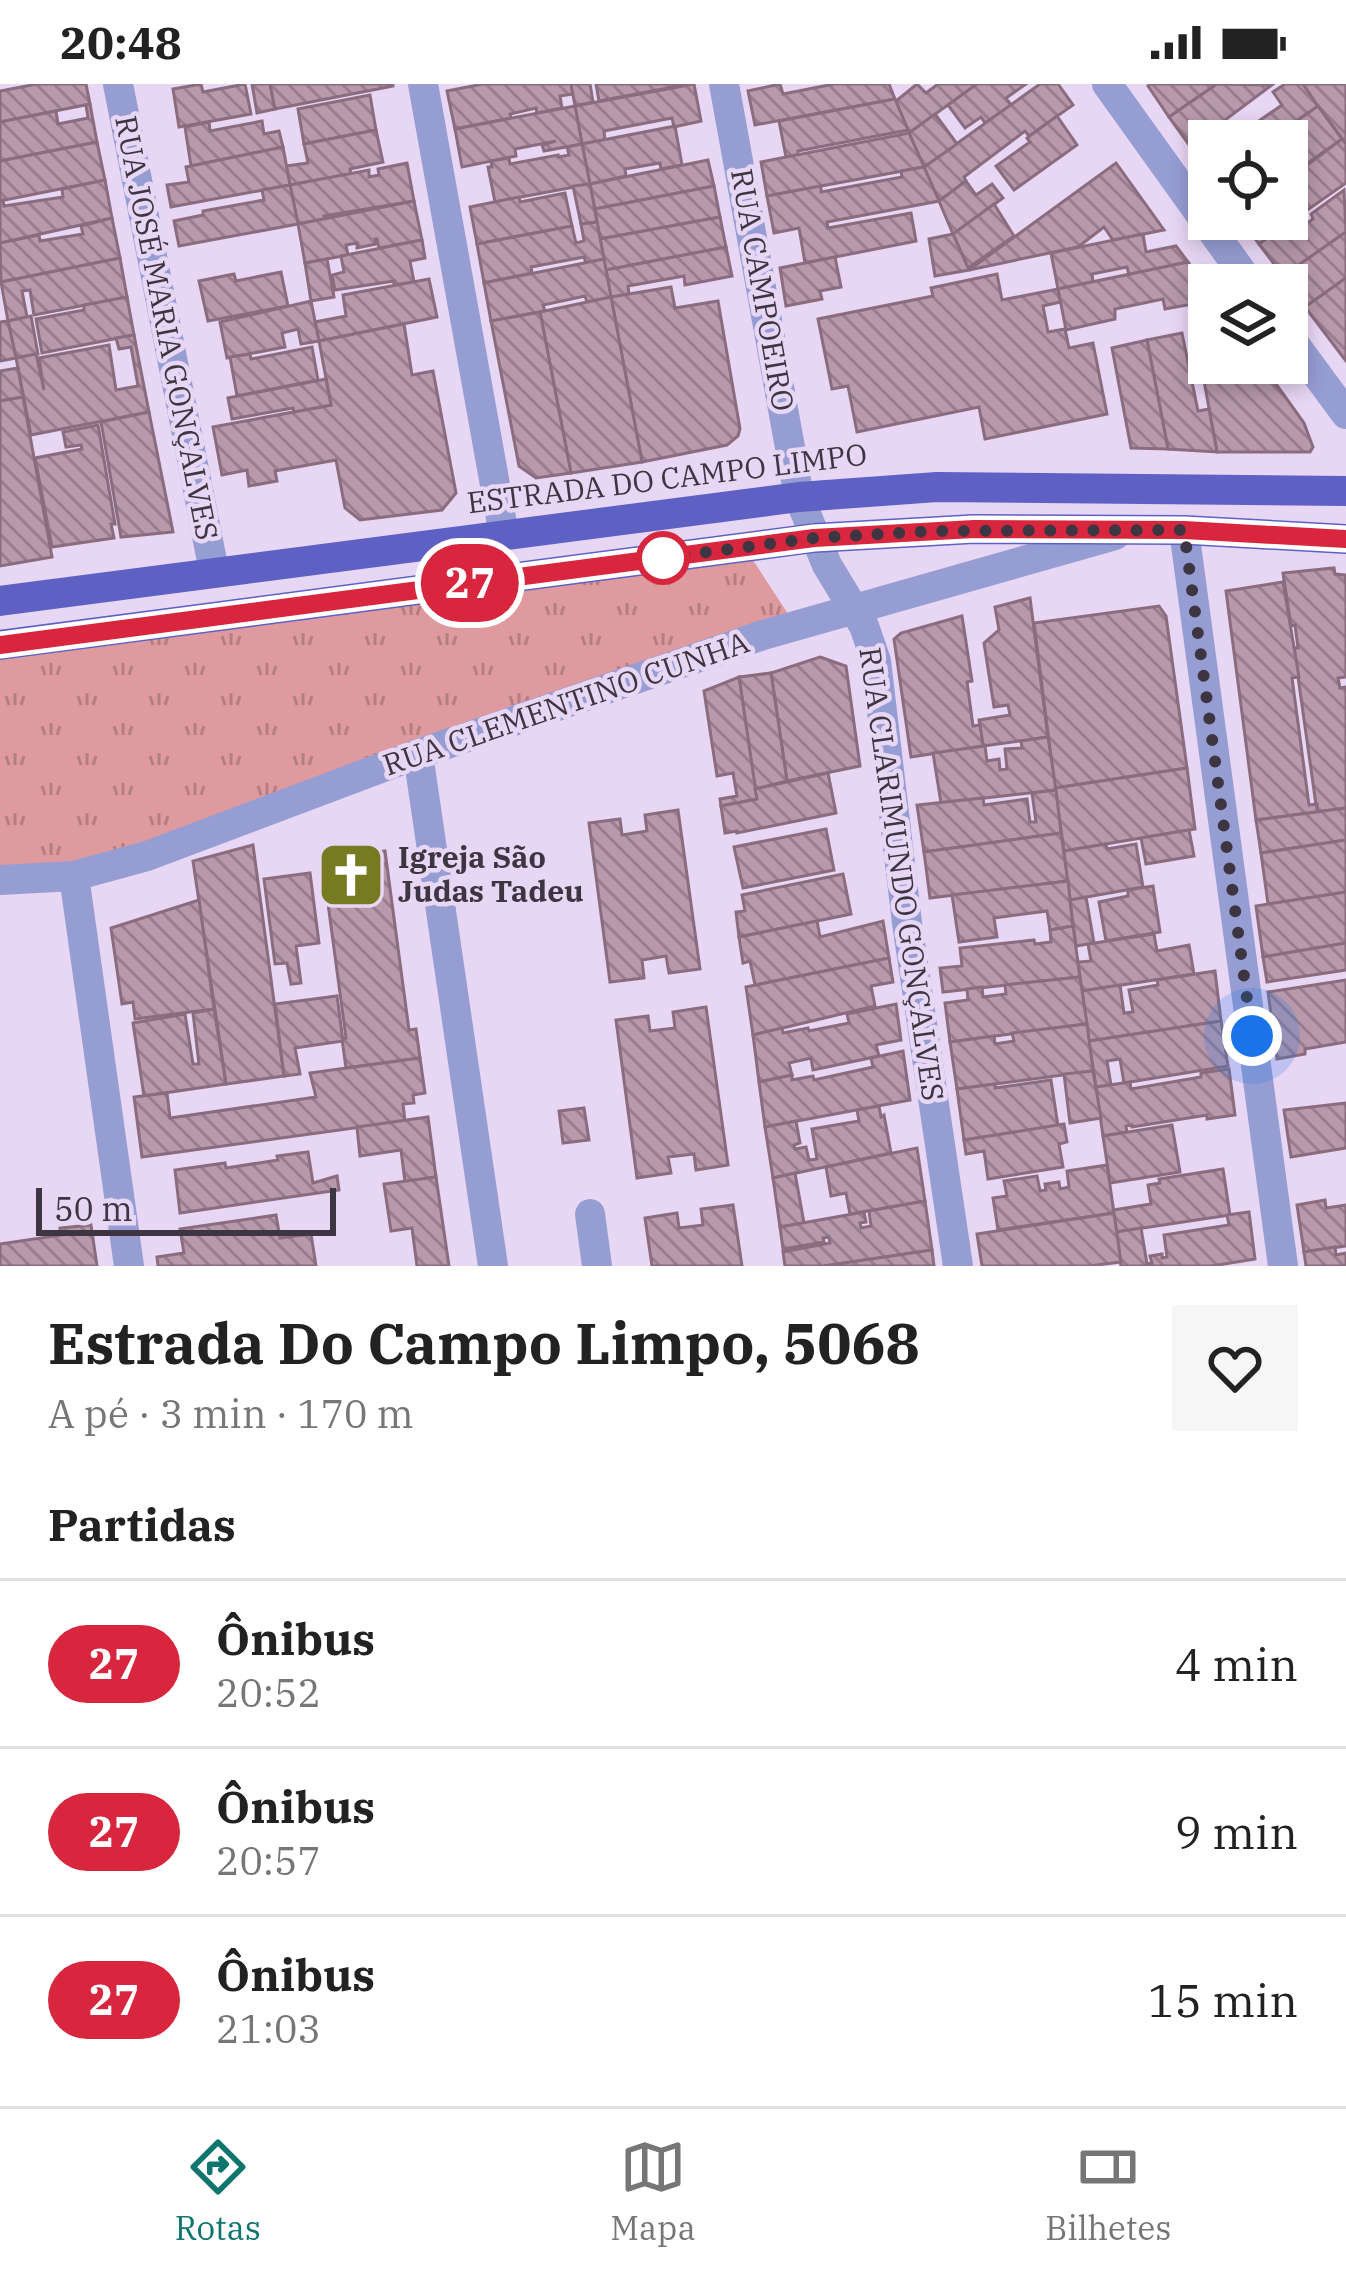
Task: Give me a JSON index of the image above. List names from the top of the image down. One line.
{"streets":{"main road":["ESTRADA DO CAMPO LIMPO"],"street":["RUA CAMPOEIRO","RUA JOSÉ MARIA GONÇALVES","RUA CLEMENTINO CUNHA","RUA CLARIMUNDO GONÇALVES"]},"crossings":[["RUA CAMPOEIRO","ESTRADA DO CAMPO LIMPO"],["RUA CAMPOEIRO","RUA CLARIMUNDO GONÇALVES"],["RUA JOSÉ MARIA GONÇALVES","ESTRADA DO CAMPO LIMPO"],["ESTRADA DO CAMPO LIMPO","RUA CLARIMUNDO GONÇALVES"],["RUA CLEMENTINO CUNHA","RUA CLARIMUNDO GONÇALVES"]],"places":{"church":["Igreja São Judas Tadeu"]},"lines":["bus line 27"],"scale_bar":"50 m","page":{"status":"20:48","on_map":"27","scale":"50 m","heading":[["Estrada Do Campo Limpo, 5068","A pé · 3 min · 170 m"],"Partidas"],"list":[{"mark":"27","name":"Ônibus","note":"20:52","value":"4 min"},{"mark":"27","name":"Ônibus","note":"20:57","value":"9 min"},{"mark":"27","name":"Ônibus","note":"21:03","value":"15 min"}],"tabs":["Rotas","Mapa","Bilhetes"]}}
